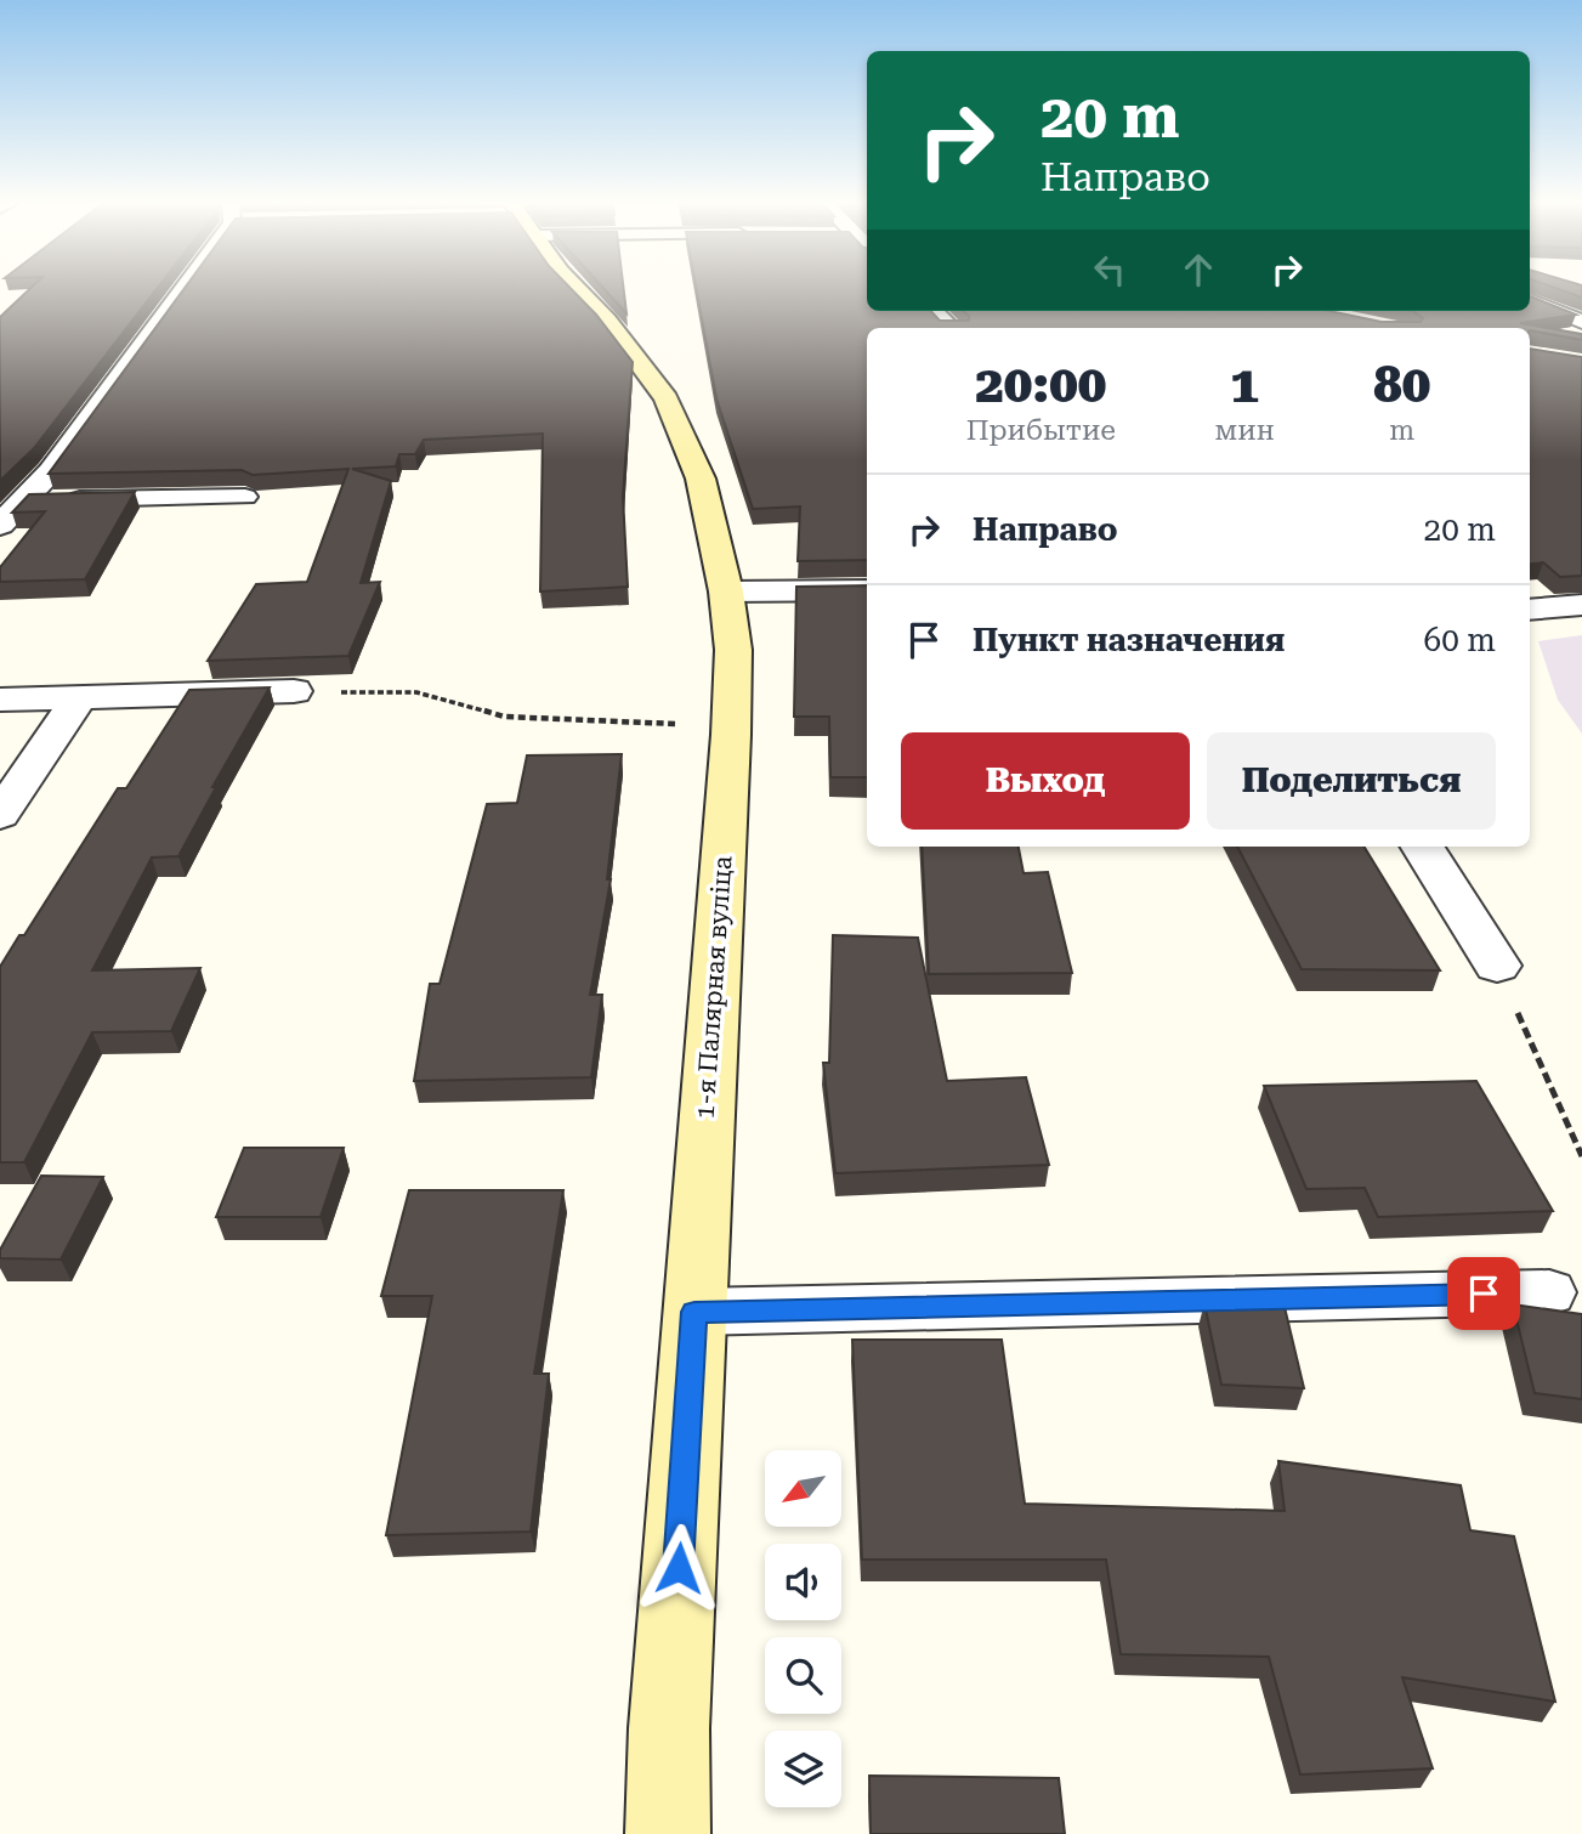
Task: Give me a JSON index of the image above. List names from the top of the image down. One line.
{"streets":{"street":["1-я Палярная вуліца"]},"north":"bottom left","page":{"turn":["20 m","Направо"],"eta":["20:00","Прибытие","1","мин","80","m"],"list":[{"name":"Направо","value":"20 m"},{"name":"Пункт назначения","value":"60 m"}],"buttons":["Выход","Поделиться"]}}
